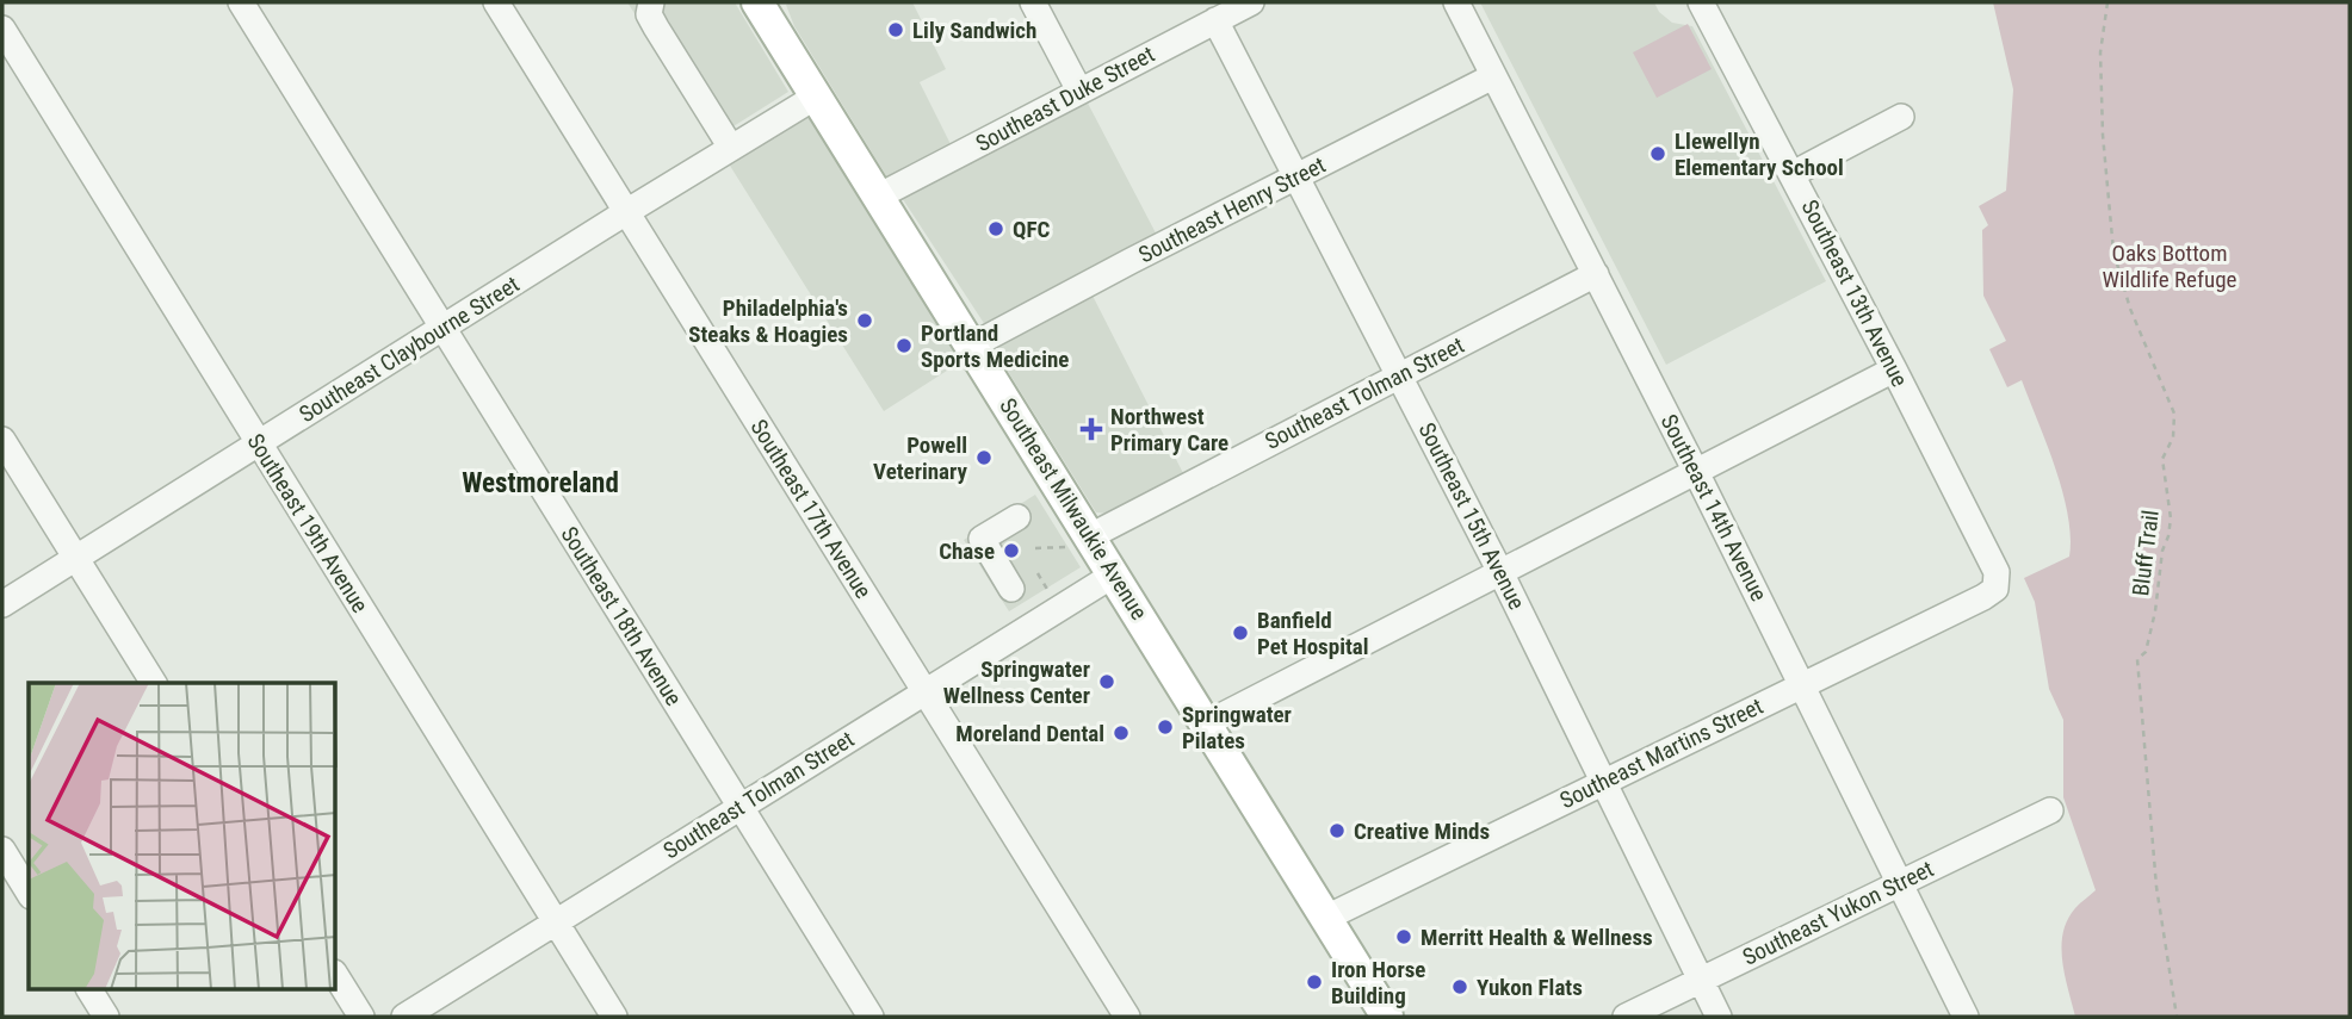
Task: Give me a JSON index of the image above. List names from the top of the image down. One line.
{"streets":{"main road":["Southeast Milwaukie Avenue"],"street":["Southeast Duke Street","Southeast Henry Street","Southeast 13th Avenue","Southeast Claybourne Street","Southeast Tolman Street","Southeast 14th Avenue","Southeast 17th Avenue","Southeast 15th Avenue","Southeast 19th Avenue","Southeast 18th Avenue","Southeast Martins Street","Southeast Yukon Street"],"path":["Bluff Trail"]},"crossings":[["Southeast Duke Street","Southeast Milwaukie Avenue"],["Southeast Duke Street","Southeast 15th Avenue"],["Southeast Henry Street","Southeast 14th Avenue"],["Southeast Henry Street","Southeast Milwaukie Avenue"],["Southeast Henry Street","Southeast 15th Avenue"],["Southeast 13th Avenue","Southeast Martins Street"],["Southeast Claybourne Street","Southeast 17th Avenue"],["Southeast Claybourne Street","Southeast Milwaukie Avenue"],["Southeast Claybourne Street","Southeast 19th Avenue"],["Southeast Claybourne Street","Southeast 18th Avenue"],["Southeast Tolman Street","Southeast 14th Avenue"],["Southeast Tolman Street","Southeast 17th Avenue"],["Southeast Tolman Street","Southeast Milwaukie Avenue"],["Southeast Tolman Street","Southeast 15th Avenue"],["Southeast Tolman Street","Southeast 19th Avenue"],["Southeast Tolman Street","Southeast 18th Avenue"],["Southeast 14th Avenue","Southeast Martins Street"],["Southeast 14th Avenue","Southeast Yukon Street"],["Southeast Milwaukie Avenue","Southeast Martins Street"],["Southeast 15th Avenue","Southeast Martins Street"],["Southeast 15th Avenue","Southeast Yukon Street"]],"districts":["Westmoreland"],"parks":["Oaks Bottom Wildlife Refuge"],"places":{"other":["Lily Sandwich","Llewellyn Elementary School","QFC","Philadelphia's Steaks & Hoagies","Portland Sports Medicine","Powell Veterinary","Chase","Banfield Pet Hospital","Springwater Wellness Center","Springwater Pilates","Moreland Dental","Creative Minds","Merritt Health & Wellness","Iron Horse Building","Yukon Flats"],"health":["Northwest Primary Care"]}}
